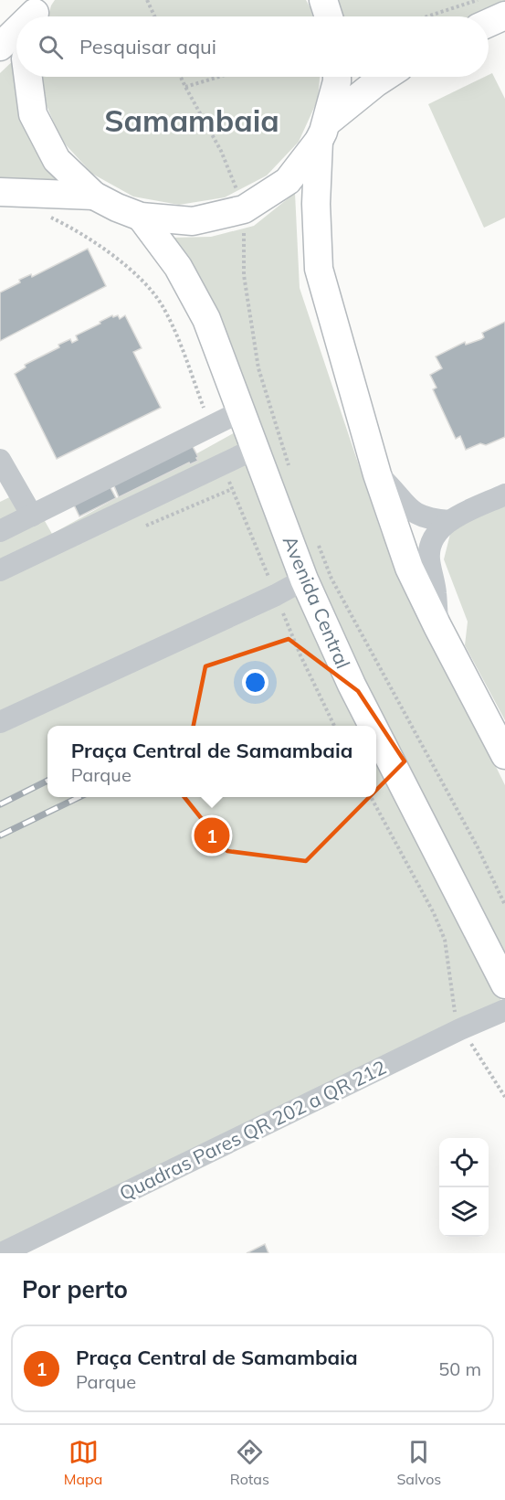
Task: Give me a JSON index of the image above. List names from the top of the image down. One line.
{"streets":{"main road":["Avenida Central"],"street":["Quadras Pares QR 202 a QR 212"]},"districts":["Samambaia"],"page":{"search":"Pesquisar aqui","popup":["Praça Central de Samambaia","Parque"],"pins":"1","heading":"Por perto","list":[{"mark":"1","name":"Praça Central de Samambaia","note":"Parque","value":"50 m"}],"nav":["Mapa","Rotas","Salvos"]}}
